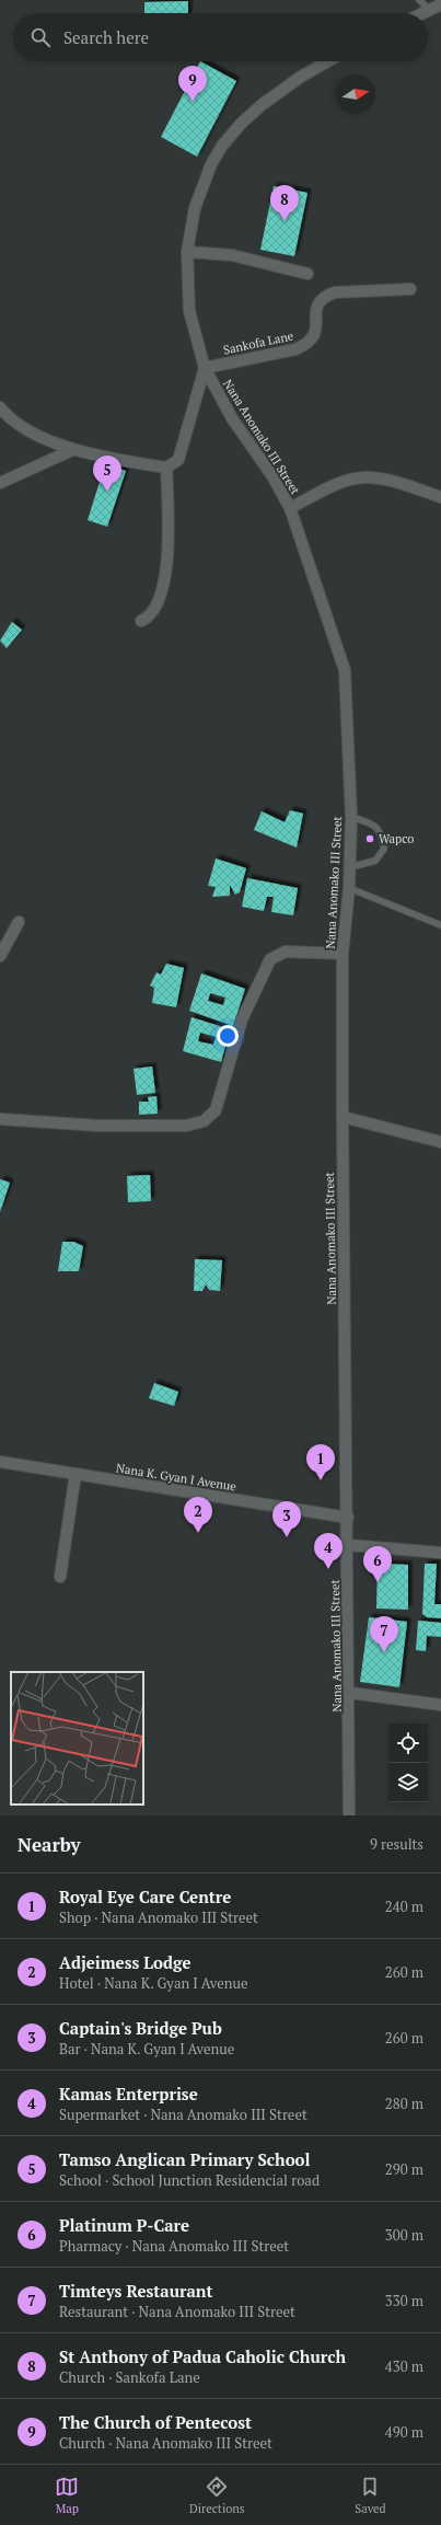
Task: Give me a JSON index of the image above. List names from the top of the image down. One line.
{"streets":{"street":["Sankofa Lane","Nana Anomako III Street","Nana K. Gyan I Avenue"]},"crossings":[["Sankofa Lane","Nana Anomako III Street"],["Nana Anomako III Street","Nana K. Gyan I Avenue"]],"places":["Wapco"],"north":"right","page":{"search":"Search here","pins":["9","8","5","1","2","3","4","6","7"],"heading":["Nearby","9 results"],"list":[{"mark":"1","name":"Royal Eye Care Centre","note":"Shop · Nana Anomako III Street","value":"240 m"},{"mark":"2","name":"Adjeimess Lodge","note":"Hotel · Nana K. Gyan I Avenue","value":"260 m"},{"mark":"3","name":"Captain's Bridge Pub","note":"Bar · Nana K. Gyan I Avenue","value":"260 m"},{"mark":"4","name":"Kamas Enterprise","note":"Supermarket · Nana Anomako III Street","value":"280 m"},{"mark":"5","name":"Tamso Anglican Primary School","note":"School · School Junction Residencial road","value":"290 m"},{"mark":"6","name":"Platinum P-Care","note":"Pharmacy · Nana Anomako III Street","value":"300 m"},{"mark":"7","name":"Timteys Restaurant","note":"Restaurant · Nana Anomako III Street","value":"330 m"},{"mark":"8","name":"St Anthony of Padua Caholic Church","note":"Church · Sankofa Lane","value":"430 m"},{"mark":"9","name":"The Church of Pentecost","note":"Church · Nana Anomako III Street","value":"490 m"}],"nav":["Map","Directions","Saved"]}}
